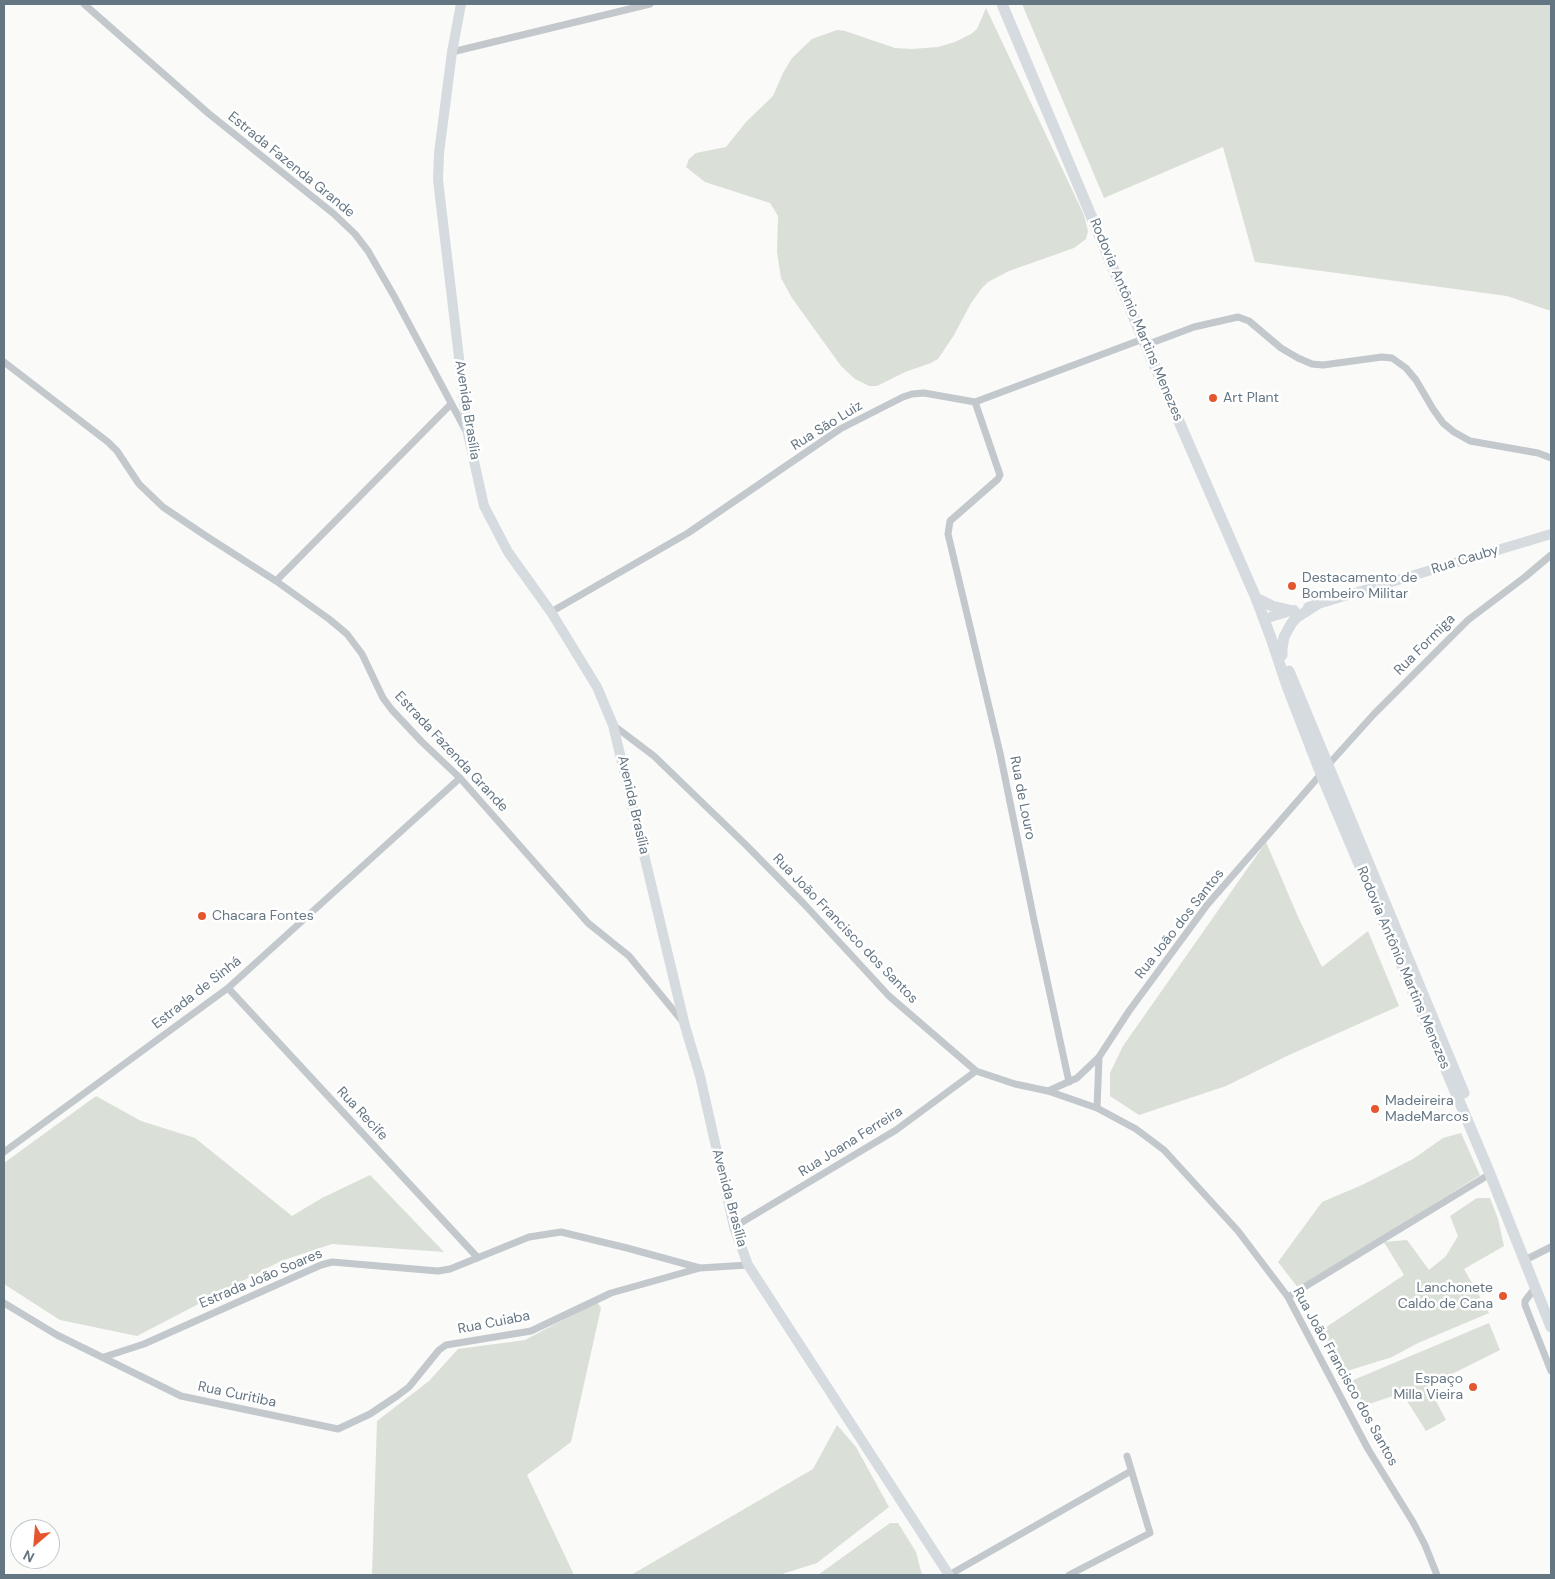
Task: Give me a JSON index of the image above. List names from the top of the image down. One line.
{"streets":{"main road":["Rodovia Antônio Martins Menezes","Avenida Brasília","Rua Cauby"],"street":["Estrada Fazenda Grande","Rua São Luiz","Rua Formiga","Rua de Louro","Rua João dos Santos","Rua João Francisco dos Santos","Estrada de Sinhá","Rua Recife","Rua Joana Ferreira","Estrada João Soares","Rua Cuiaba","Rua Curitiba"]},"crossings":[["Estrada Fazenda Grande","Avenida Brasília"],["Estrada Fazenda Grande","Estrada de Sinhá"],["Rodovia Antônio Martins Menezes","Rua Cauby"],["Rodovia Antônio Martins Menezes","Rua Formiga"],["Rodovia Antônio Martins Menezes","Rua João dos Santos"],["Avenida Brasília","Rua São Luiz"],["Avenida Brasília","Rua João Francisco dos Santos"],["Avenida Brasília","Rua Joana Ferreira"],["Avenida Brasília","Estrada João Soares"],["Rua São Luiz","Rua de Louro"],["Rua Formiga","Rua João dos Santos"],["Rua de Louro","Rua João dos Santos"],["Rua João dos Santos","Rua João Francisco dos Santos"],["Rua João Francisco dos Santos","Rua Joana Ferreira"],["Estrada de Sinhá","Rua Recife"],["Rua Recife","Estrada João Soares"],["Estrada João Soares","Rua Cuiaba"],["Estrada João Soares","Rua Curitiba"],["Rua Cuiaba","Rua Curitiba"]],"places":["Art Plant","Destacamento de Bombeiro Militar","Chacara Fontes","Madeireira MadeMarcos","Lanchonete Caldo de Cana","Espaço Milla Vieira"],"north":"bottom left"}
